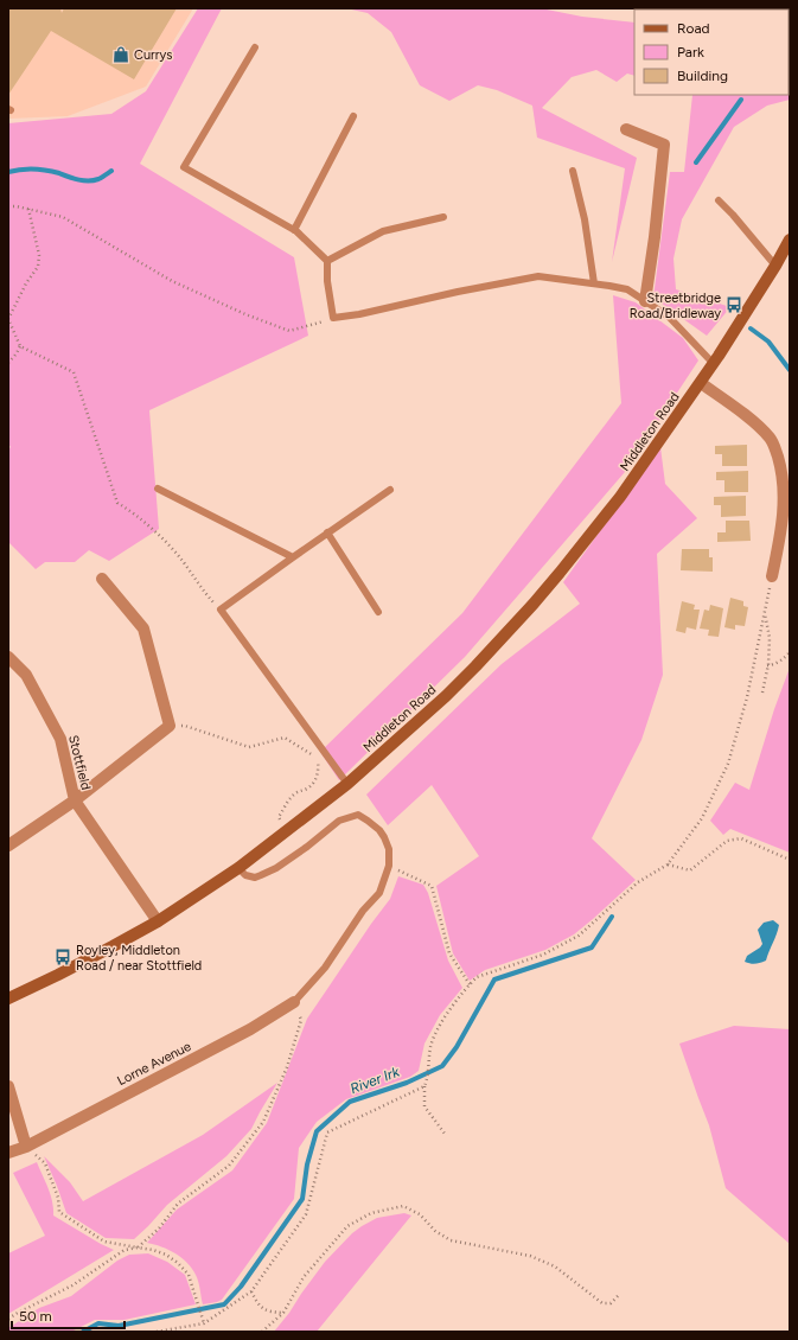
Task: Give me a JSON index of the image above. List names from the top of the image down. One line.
{"streets":{"main road":["Middleton Road"],"street":["Stottfield","Lorne Avenue"]},"crossings":[["Middleton Road","Stottfield"]],"water":["River Irk"],"places":{"shop":["Currys"],"bus stop":["Streetbridge Road/Bridleway","Royley, Middleton Road / near Stottfield"]},"legend":["Road","Park","Building"],"scale_bar":"50 m"}
